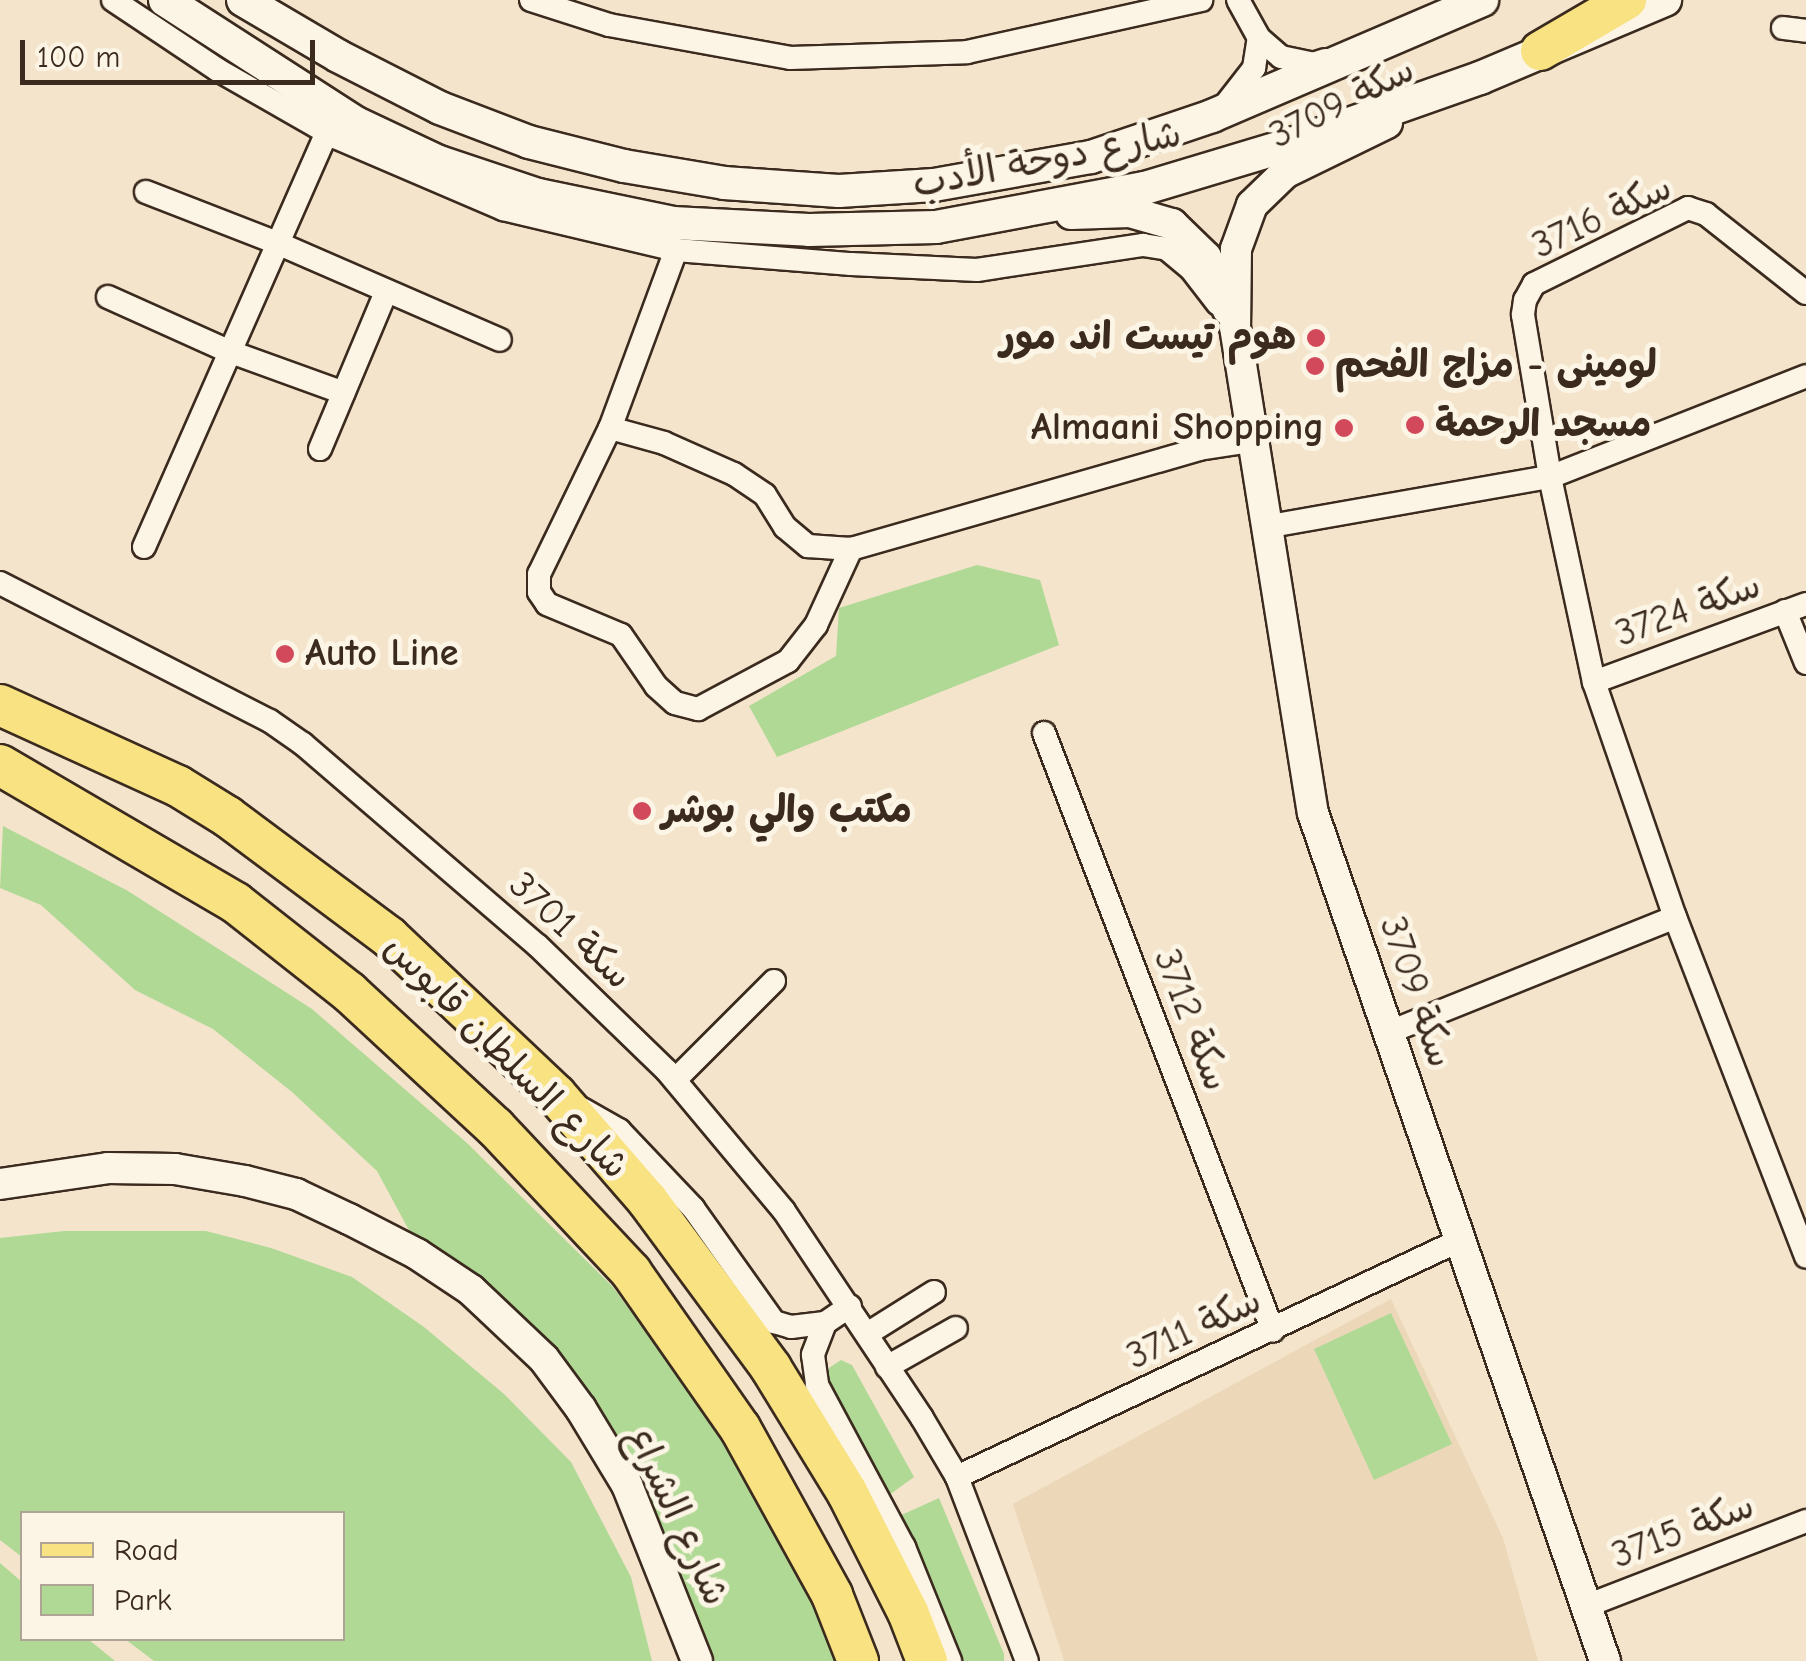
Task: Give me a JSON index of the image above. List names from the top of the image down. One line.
{"streets":{"highway":["شارع السلطان قابوس"],"main road":["شارع دوحة الأدب"],"street":["سكة 3709","سكة 3716","سكة 3724","سكة 3701","سكة 3712","سكة 3711","شارع الشراع","سكة 3715"]},"crossings":[["سكة 3709","شارع دوحة الأدب"],["سكة 3709","سكة 3711"],["سكة 3709","سكة 3715"],["سكة 3716","سكة 3724"],["سكة 3701","سكة 3711"],["سكة 3712","سكة 3711"]],"places":["هوم تيست اند مور","لومينى - مزاج الفحم","مسجد الرحمة","Almaani Shopping","Auto Line","مكتب والي بوشر"],"legend":["Road","Park"],"scale_bar":"100 m"}
